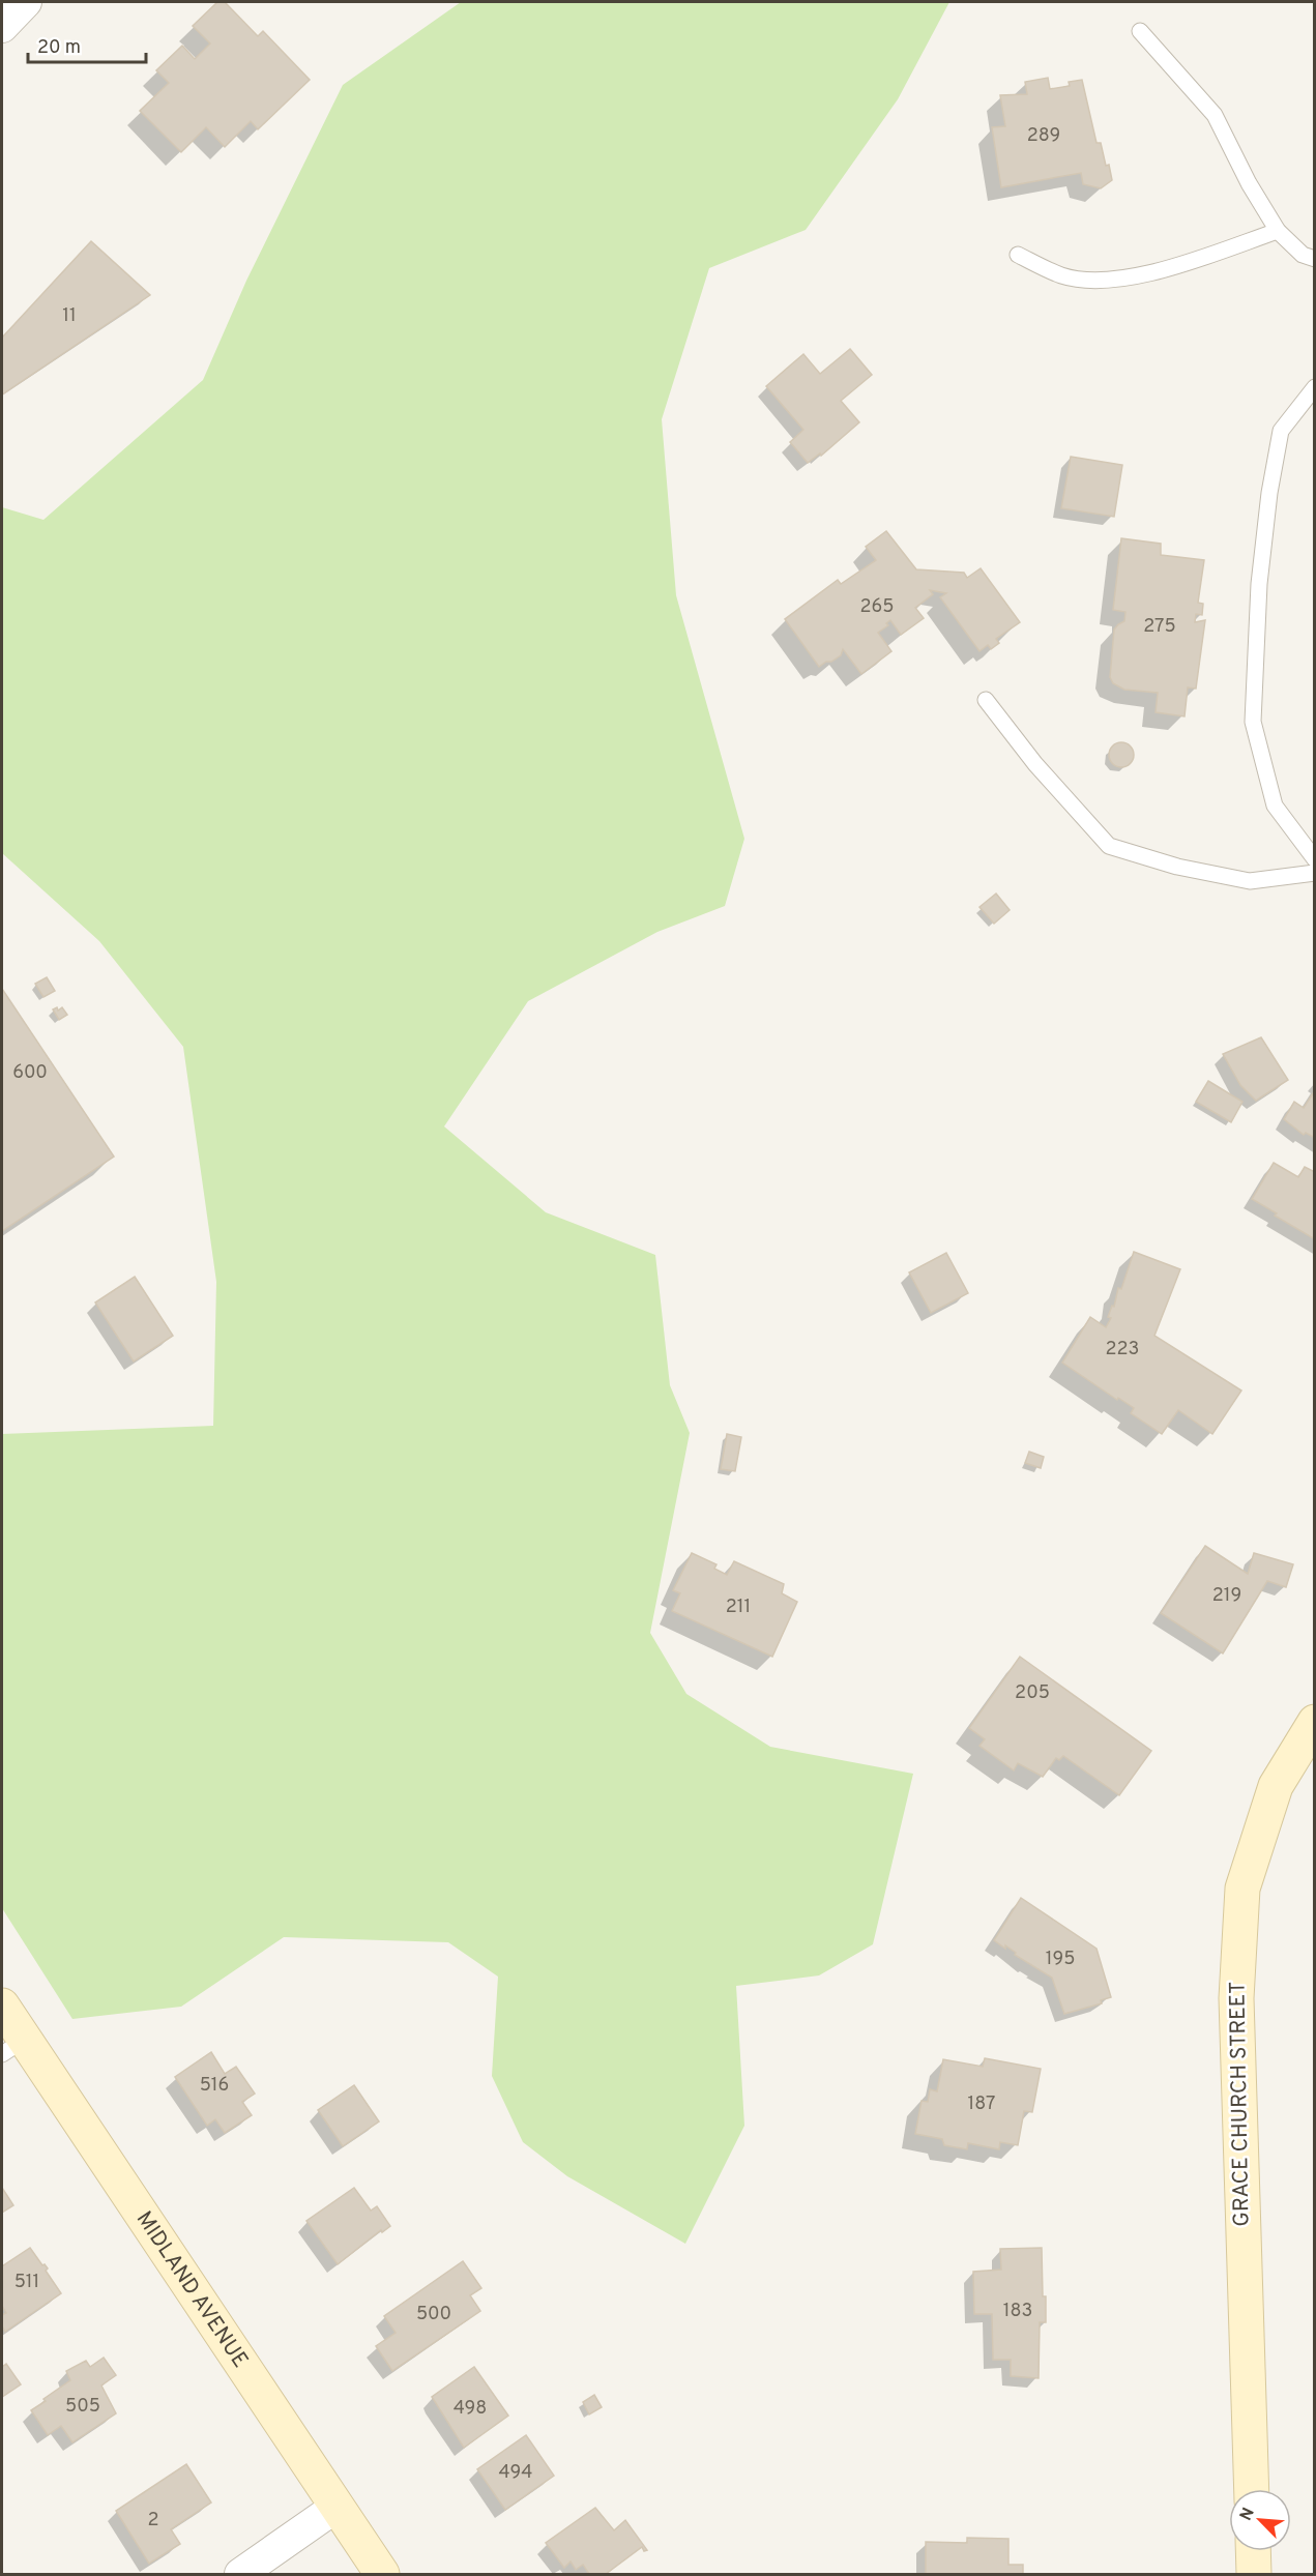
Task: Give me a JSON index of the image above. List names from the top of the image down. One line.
{"streets":{"street":["GRACE CHURCH STREET","MIDLAND AVENUE"]},"house_numbers":["289","11","265","275","600","223","219","211","205","195","516","187","511","183","500","505","498","494","2"],"scale_bar":"20 m","north":"top left"}
